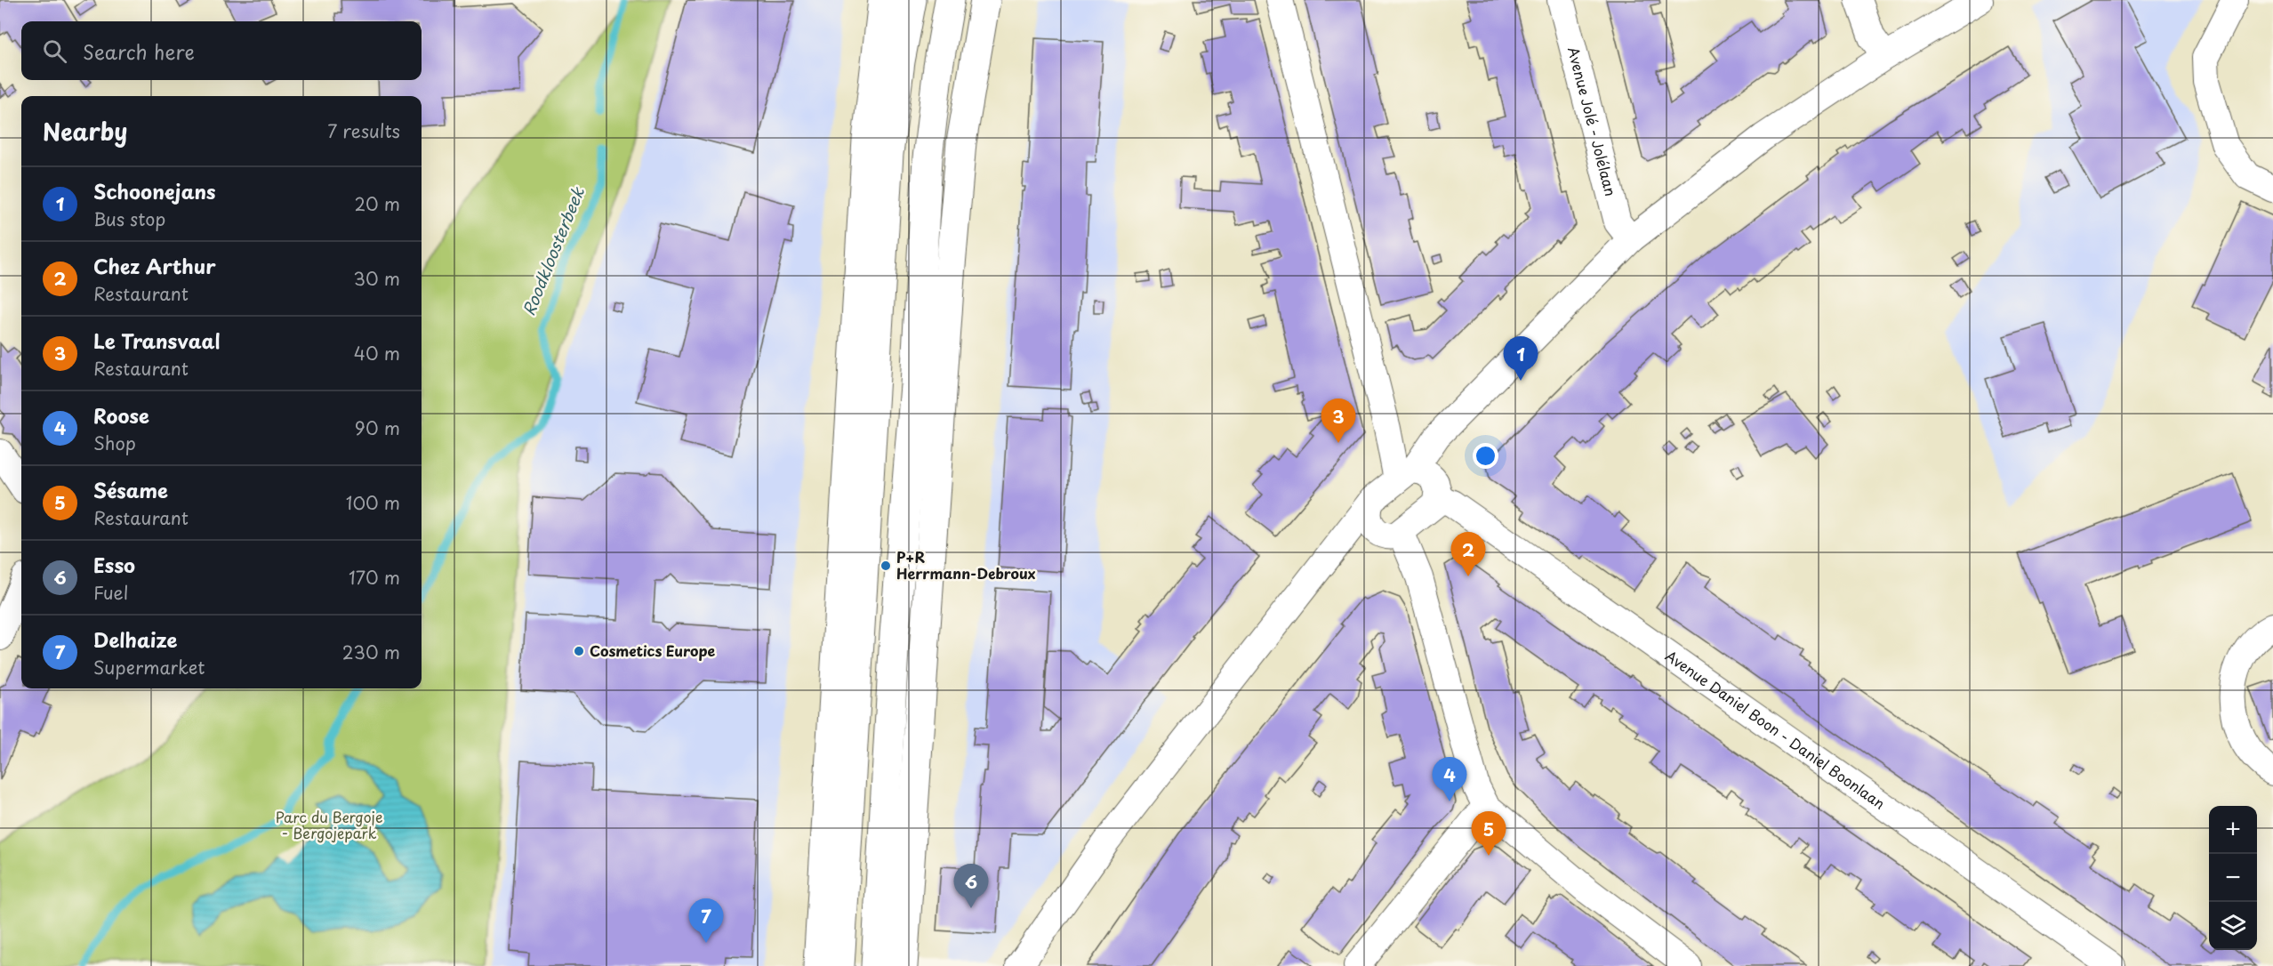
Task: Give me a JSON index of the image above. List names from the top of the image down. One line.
{"streets":{"street":["Avenue Jolé - Jolélaan","Avenue Daniel Boon - Daniel Boonlaan"]},"water":["Roodkloosterbeek"],"parks":["Parc du Bergoje - Bergojepark"],"places":["P+R Herrmann-Debroux","Cosmetics Europe"],"page":{"search":"Search here","heading":["Nearby","7 results"],"list":[{"mark":"1","name":"Schoonejans","note":"Bus stop","value":"20 m"},{"mark":"2","name":"Chez Arthur","note":"Restaurant","value":"30 m"},{"mark":"3","name":"Le Transvaal","note":"Restaurant","value":"40 m"},{"mark":"4","name":"Roose","note":"Shop","value":"90 m"},{"mark":"5","name":"Sésame","note":"Restaurant","value":"100 m"},{"mark":"6","name":"Esso","note":"Fuel","value":"170 m"},{"mark":"7","name":"Delhaize","note":"Supermarket","value":"230 m"}],"pins":["1","3","2","4","5","6","7"],"map_buttons":["+","−"]}}
